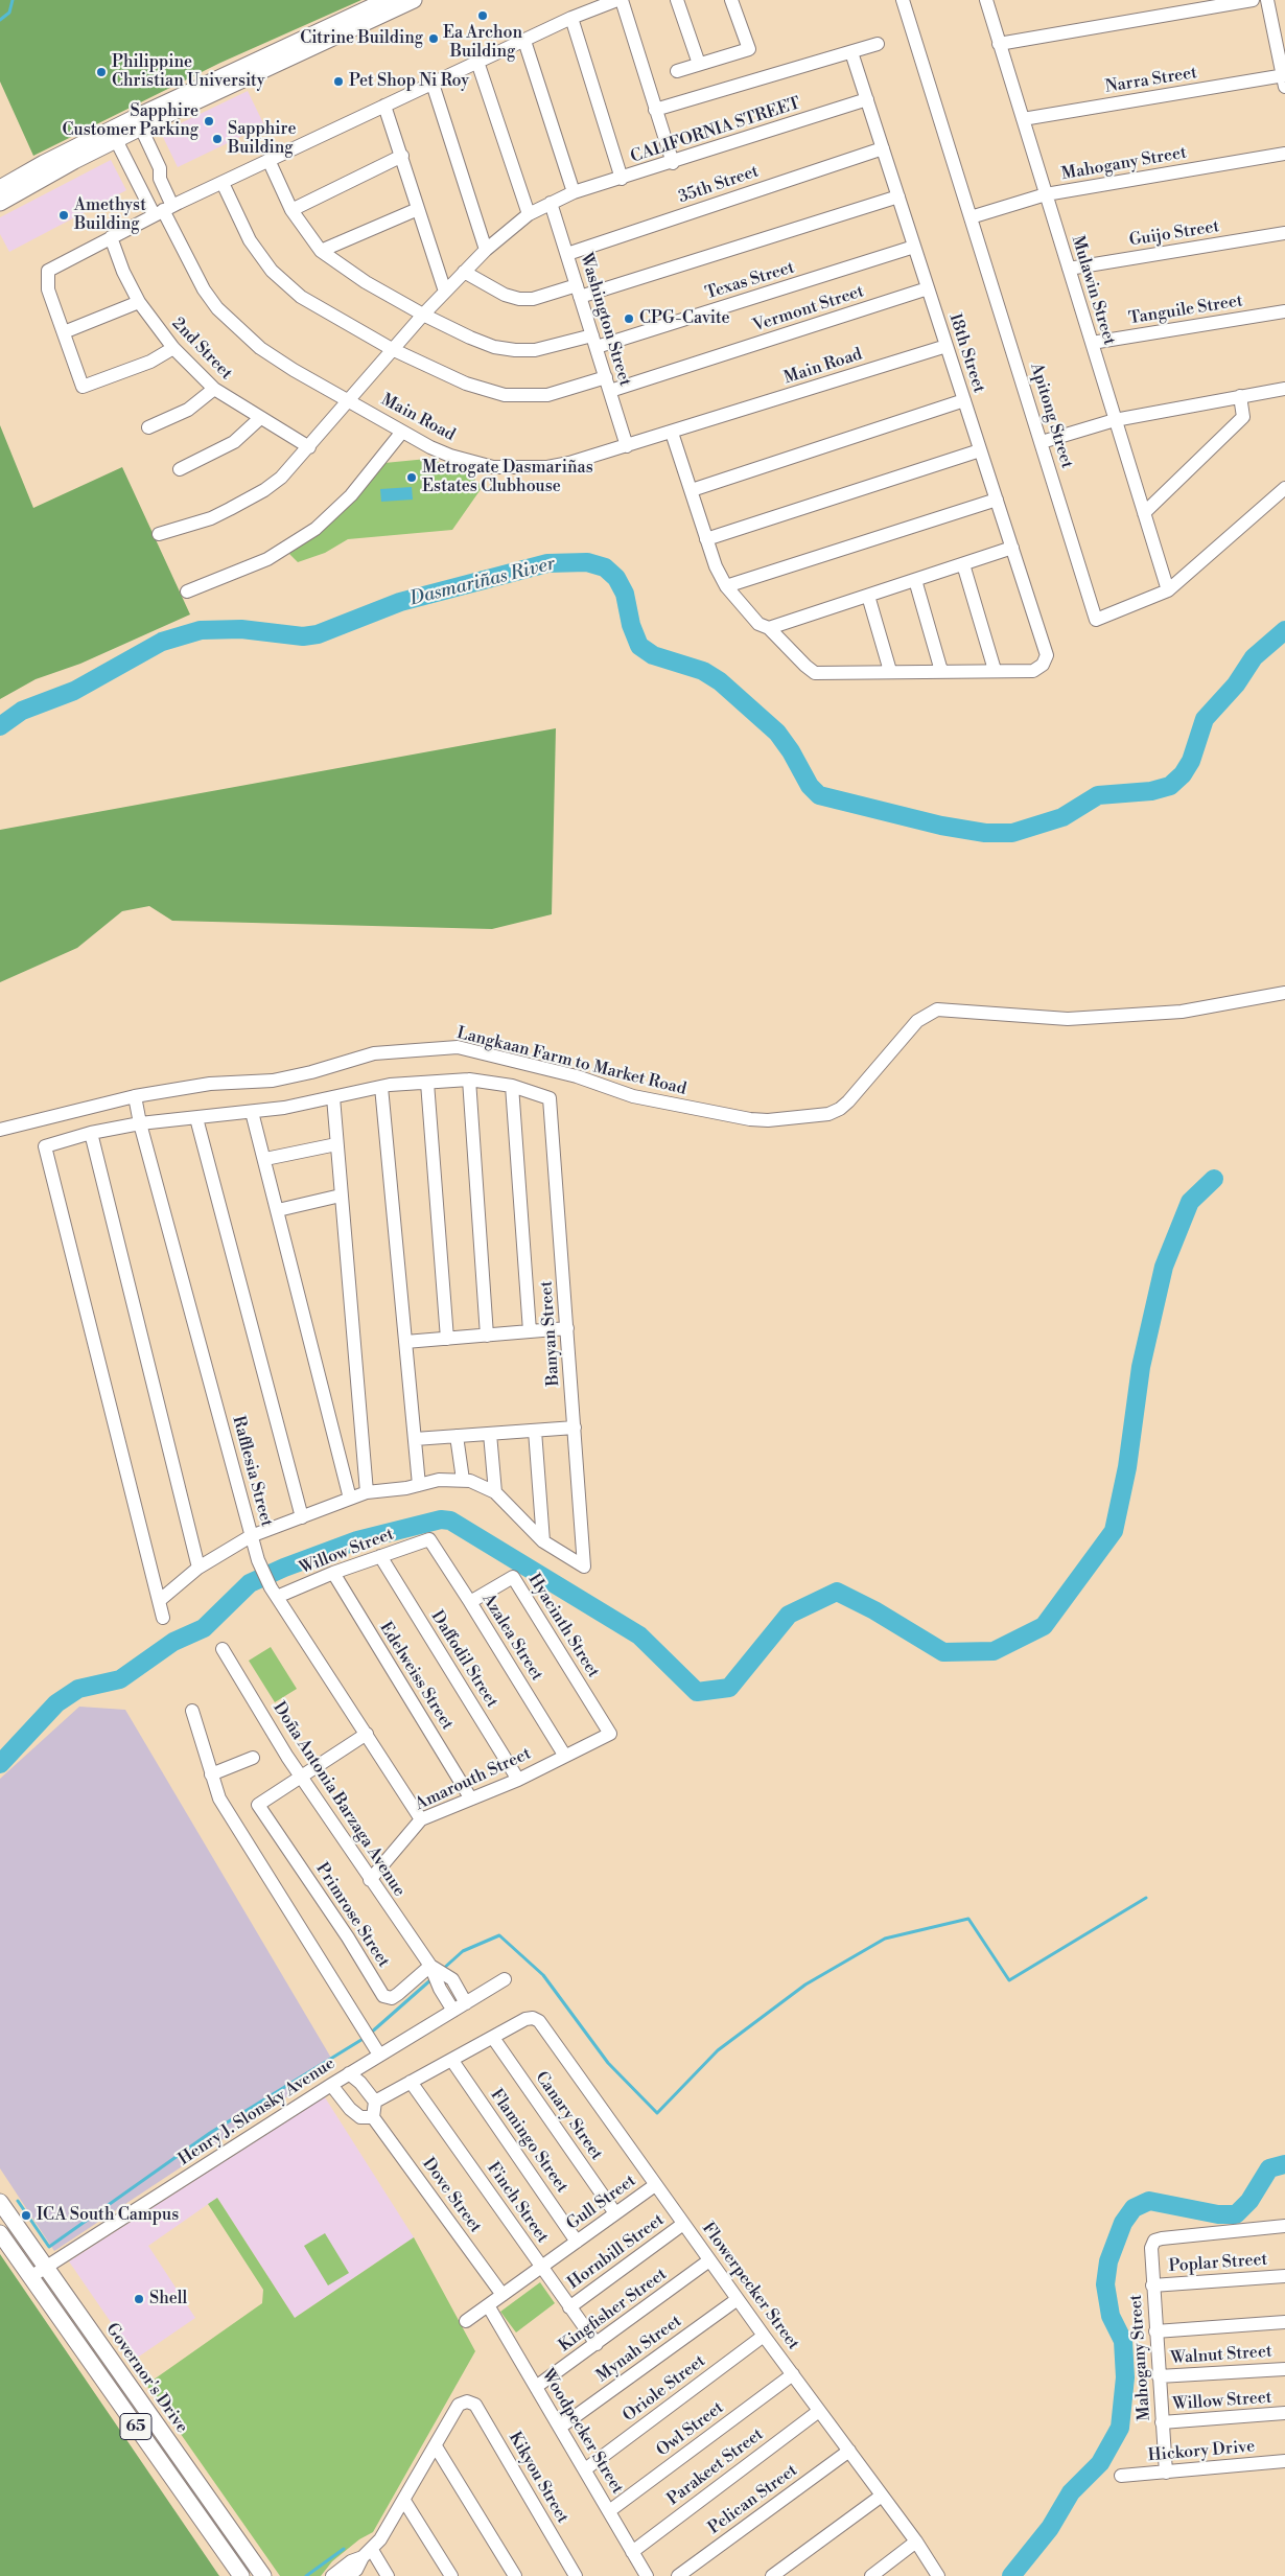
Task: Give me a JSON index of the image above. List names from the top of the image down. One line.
{"streets":{"main road":["Governor's Drive","65"],"street":["Narra Street","CALIFORNIA STREET","Mahogany Street","35th Street","Guijo Street","Texas Street","Mulawin Street","Vermont Street","Tanguile Street","Washington Street","2nd Street","18th Street","Main Road","Apitong Street","Langkaan Farm to Market Road","Banyan Street","Rafflesia Street","Willow Street","Hyacinth Street","Azalea Street","Daffodil Street","Edelweiss Street","Amarouth Street","Doña Antonia Barzaga Avenue","Primrose Street","Henry J. Slonsky Avenue","Canary Street","Flamingo Street","Dove Street","Finch Street","Gull Street","Hornbill Street","Poplar Street","Flowerpecker Street","Kingfisher Street","Mynah Street","Walnut Street","Oriole Street","Owl Street","Woodpecker Street","Hickory Drive","Parakeet Street","Kikyou Street","Pelican Street"]},"crossings":[["Narra Street","Mulawin Street"],["CALIFORNIA STREET","Washington Street"],["CALIFORNIA STREET","18th Street"],["Mahogany Street","Mulawin Street"],["Mahogany Street","Apitong Street"],["Mahogany Street","Willow Street"],["Mahogany Street","Poplar Street"],["Mahogany Street","Walnut Street"],["Mahogany Street","Hickory Drive"],["35th Street","Washington Street"],["35th Street","18th Street"],["Guijo Street","Mulawin Street"],["Texas Street","Washington Street"],["Texas Street","18th Street"],["Mulawin Street","Tanguile Street"],["Mulawin Street","Apitong Street"],["Vermont Street","Washington Street"],["Vermont Street","18th Street"],["Washington Street","Main Road"],["18th Street","Main Road"],["Langkaan Farm to Market Road","Rafflesia Street"],["Rafflesia Street","Willow Street"],["Rafflesia Street","Amarouth Street"],["Willow Street","Azalea Street"],["Willow Street","Daffodil Street"],["Willow Street","Edelweiss Street"],["Hyacinth Street","Azalea Street"],["Hyacinth Street","Amarouth Street"],["Azalea Street","Amarouth Street"],["Daffodil Street","Amarouth Street"],["Edelweiss Street","Amarouth Street"],["Amarouth Street","Doña Antonia Barzaga Avenue"],["Doña Antonia Barzaga Avenue","Primrose Street"],["Doña Antonia Barzaga Avenue","Henry J. Slonsky Avenue"],["Henry J. Slonsky Avenue","Governor's Drive"],["Canary Street","Gull Street"],["Canary Street","Flowerpecker Street"],["Flamingo Street","Gull Street"],["Dove Street","Gull Street"],["Finch Street","Gull Street"],["Finch Street","Hornbill Street"],["Finch Street","Kingfisher Street"],["Gull Street","Flowerpecker Street"],["Gull Street","Woodpecker Street"],["Hornbill Street","Flowerpecker Street"],["Flowerpecker Street","Kingfisher Street"],["Flowerpecker Street","Mynah Street"],["Flowerpecker Street","Oriole Street"],["Flowerpecker Street","Owl Street"],["Flowerpecker Street","Parakeet Street"],["Flowerpecker Street","Pelican Street"],["Kingfisher Street","Woodpecker Street"],["Mynah Street","Woodpecker Street"],["Oriole Street","Woodpecker Street"],["Owl Street","Woodpecker Street"],["Woodpecker Street","Parakeet Street"]],"water":["Dasmariñas River"],"places":["Ea Archon Building","Citrine Building","Philippine Christian University","Pet Shop Ni Roy","Sapphire Customer Parking","Sapphire Building","Amethyst Building","CPG-Cavite","Metrogate Dasmariñas Estates Clubhouse","ICA South Campus","Shell"]}
